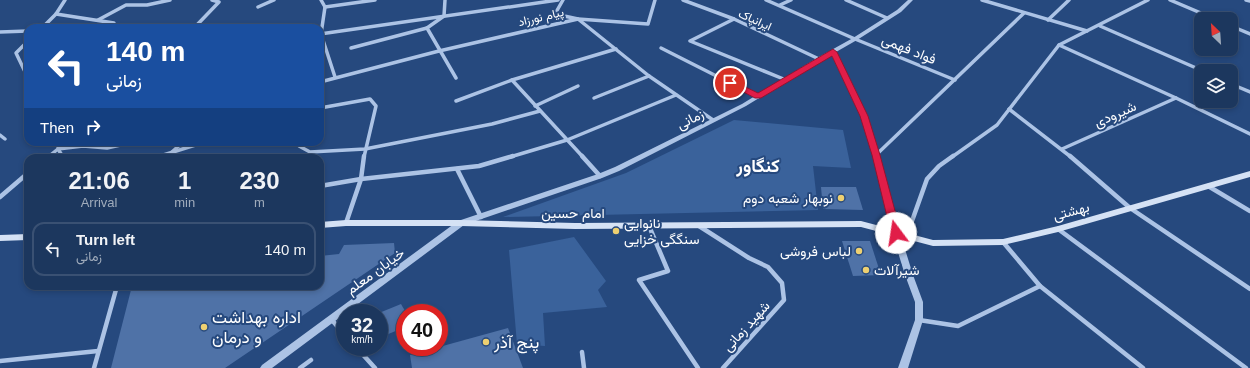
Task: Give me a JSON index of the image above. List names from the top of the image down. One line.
{"streets":{"main road":["بهشتی","امام حسین"],"street":["پیام نورزاد","ایرانپاک","فواد فهمی","شیرودی","زمانی","خیابان معلم","شهید زمانی"]},"crossings":[["ایرانپاک","زمانی"],["فواد فهمی","زمانی"],["زمانی","امام حسین"],["زمانی","خیابان معلم"],["بهشتی","امام حسین"],["امام حسین","خیابان معلم"],["امام حسین","شهید زمانی"]],"districts":["کنگاور"],"places":["نوبهار شعبه دوم","نانوایی سنگگی خزایی","لباس فروشی","شیرآلات","اداره بهداشت و درمان","پنج آذر"],"north":"top left","page":{"turn":["140 m","زمانی"],"then":"Then","eta":["21:06","Arrival","1","min","230","m"],"list":[{"name":"Turn left","note":"زمانی","value":"140 m"}],"speed":"32 km/h","limit":"40"}}
